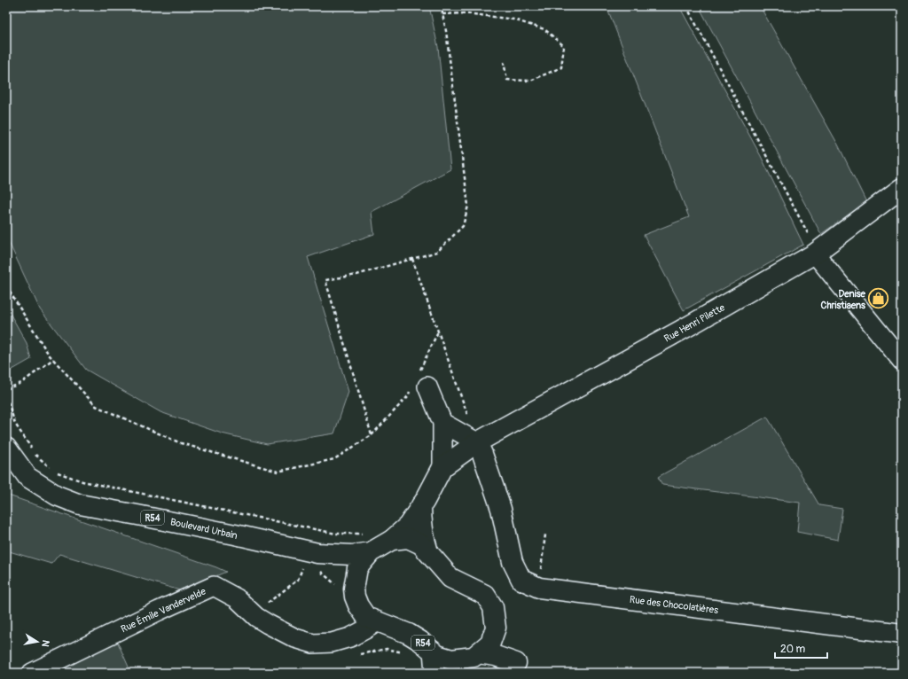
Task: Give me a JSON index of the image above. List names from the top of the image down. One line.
{"streets":{"street":["Rue Henri Pilette","R54","Boulevard Urbain","Rue des Chocolatières","Rue Émile Vandervelde"]},"crossings":[["Rue Henri Pilette","R54"],["Rue Henri Pilette","Rue des Chocolatières"],["R54","Boulevard Urbain"],["R54","Rue Émile Vandervelde"]],"places":{"shop":["Denise Christiaens"]},"scale_bar":"20 m","north":"right"}
